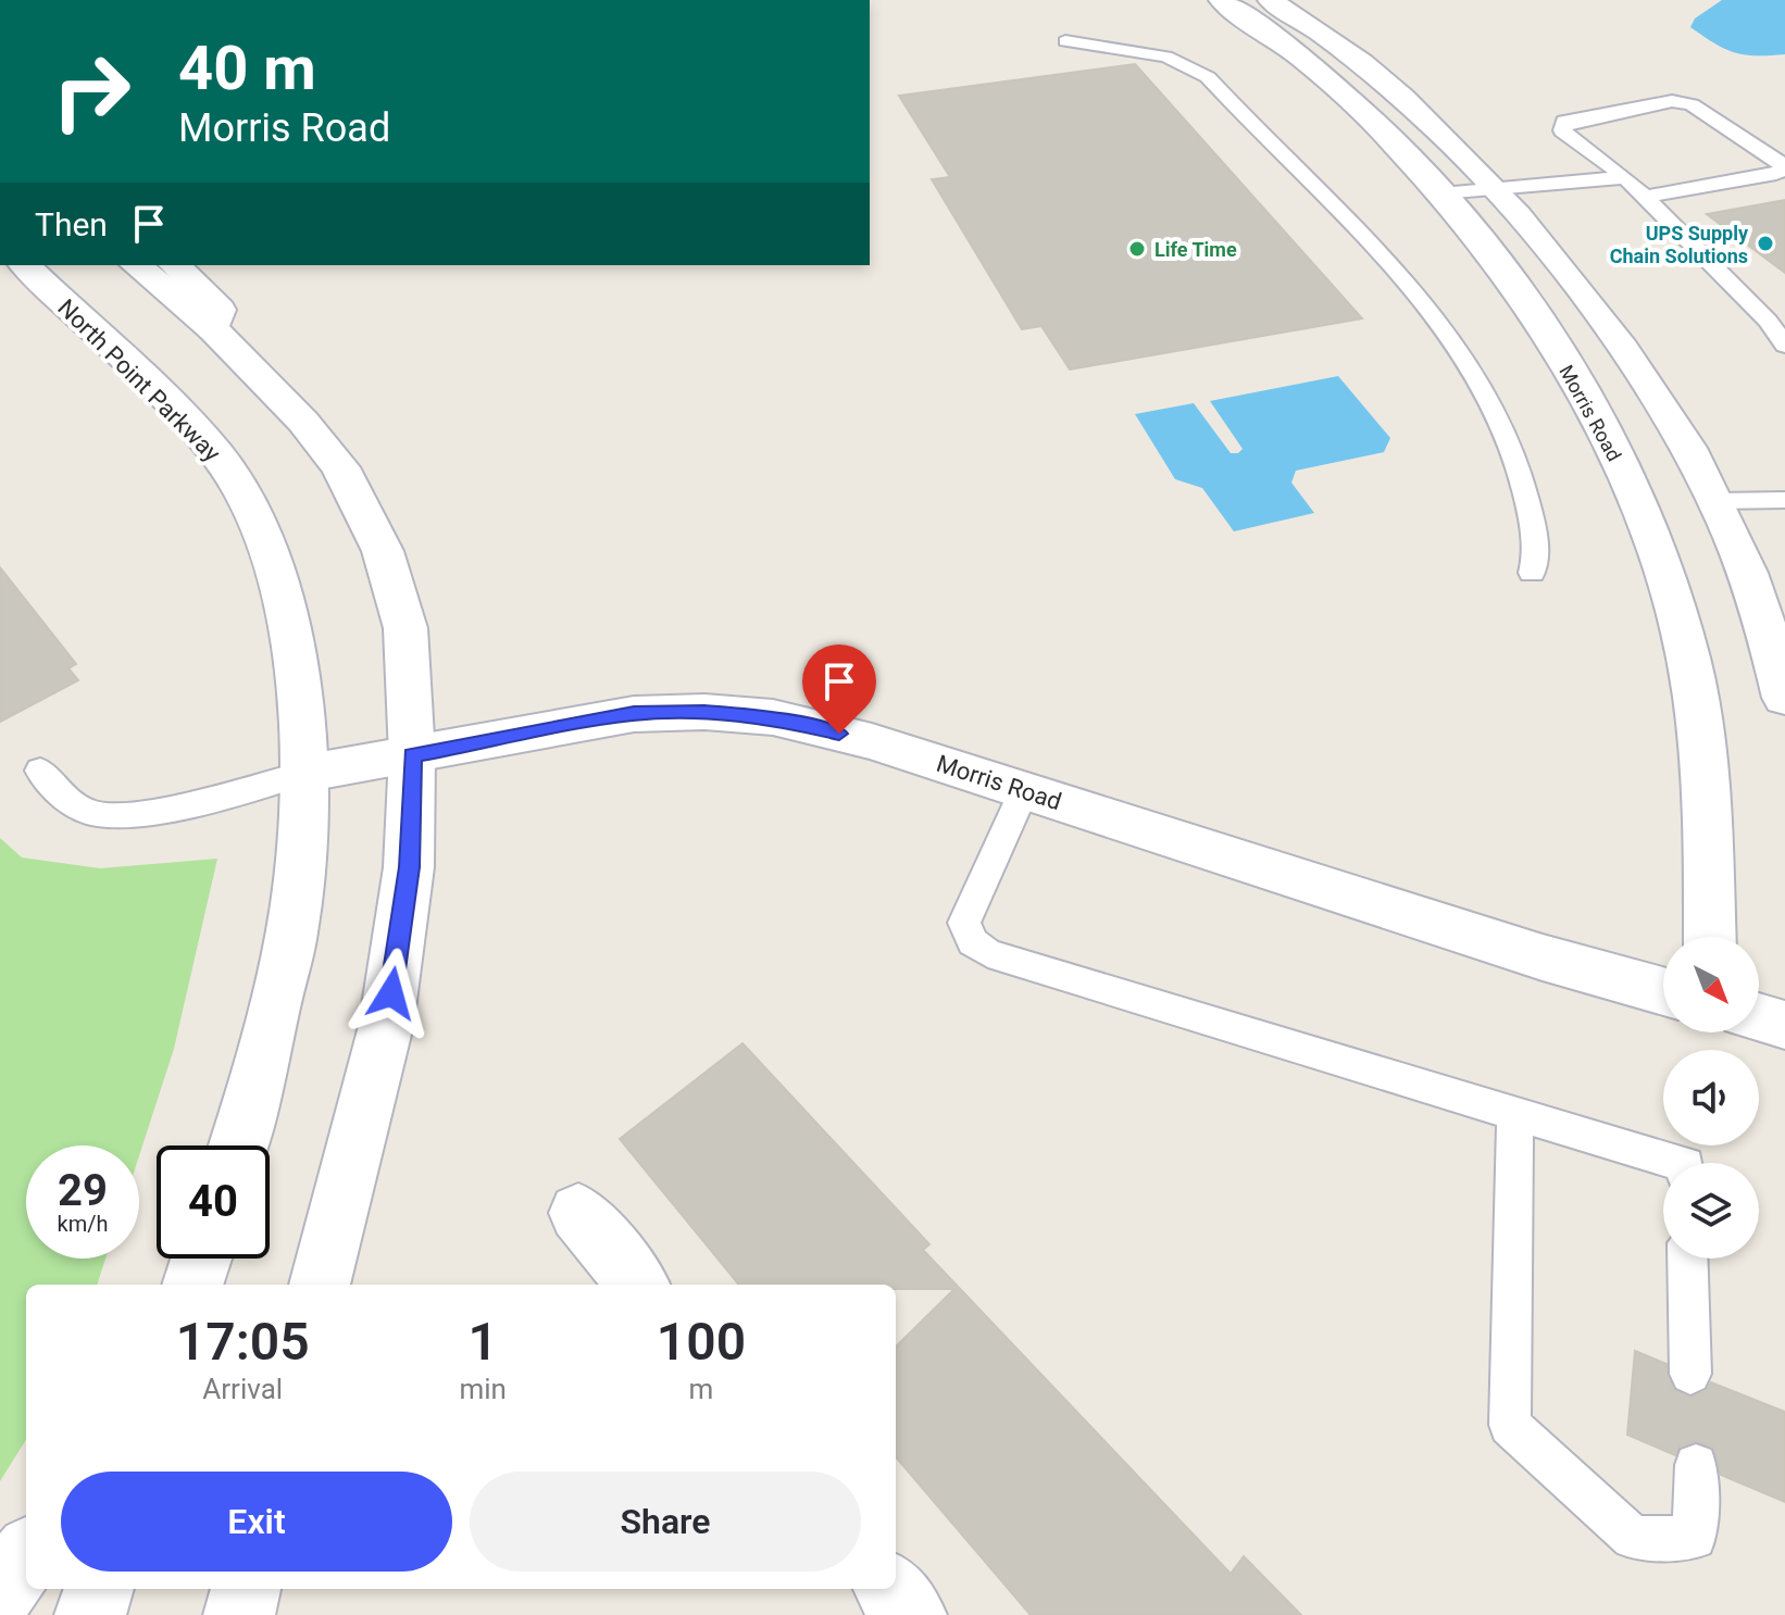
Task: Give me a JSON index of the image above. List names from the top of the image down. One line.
{"streets":{"street":["North Point Parkway","Morris Road"]},"crossings":[["North Point Parkway","Morris Road"]],"places":["UPS Supply Chain Solutions","Life Time"],"north":"bottom right","page":{"turn":["40 m","Morris Road"],"then":"Then","speed":"29 km/h","limit":"40","eta":["17:05","Arrival","1","min","100","m"],"buttons":["Exit","Share"]}}
